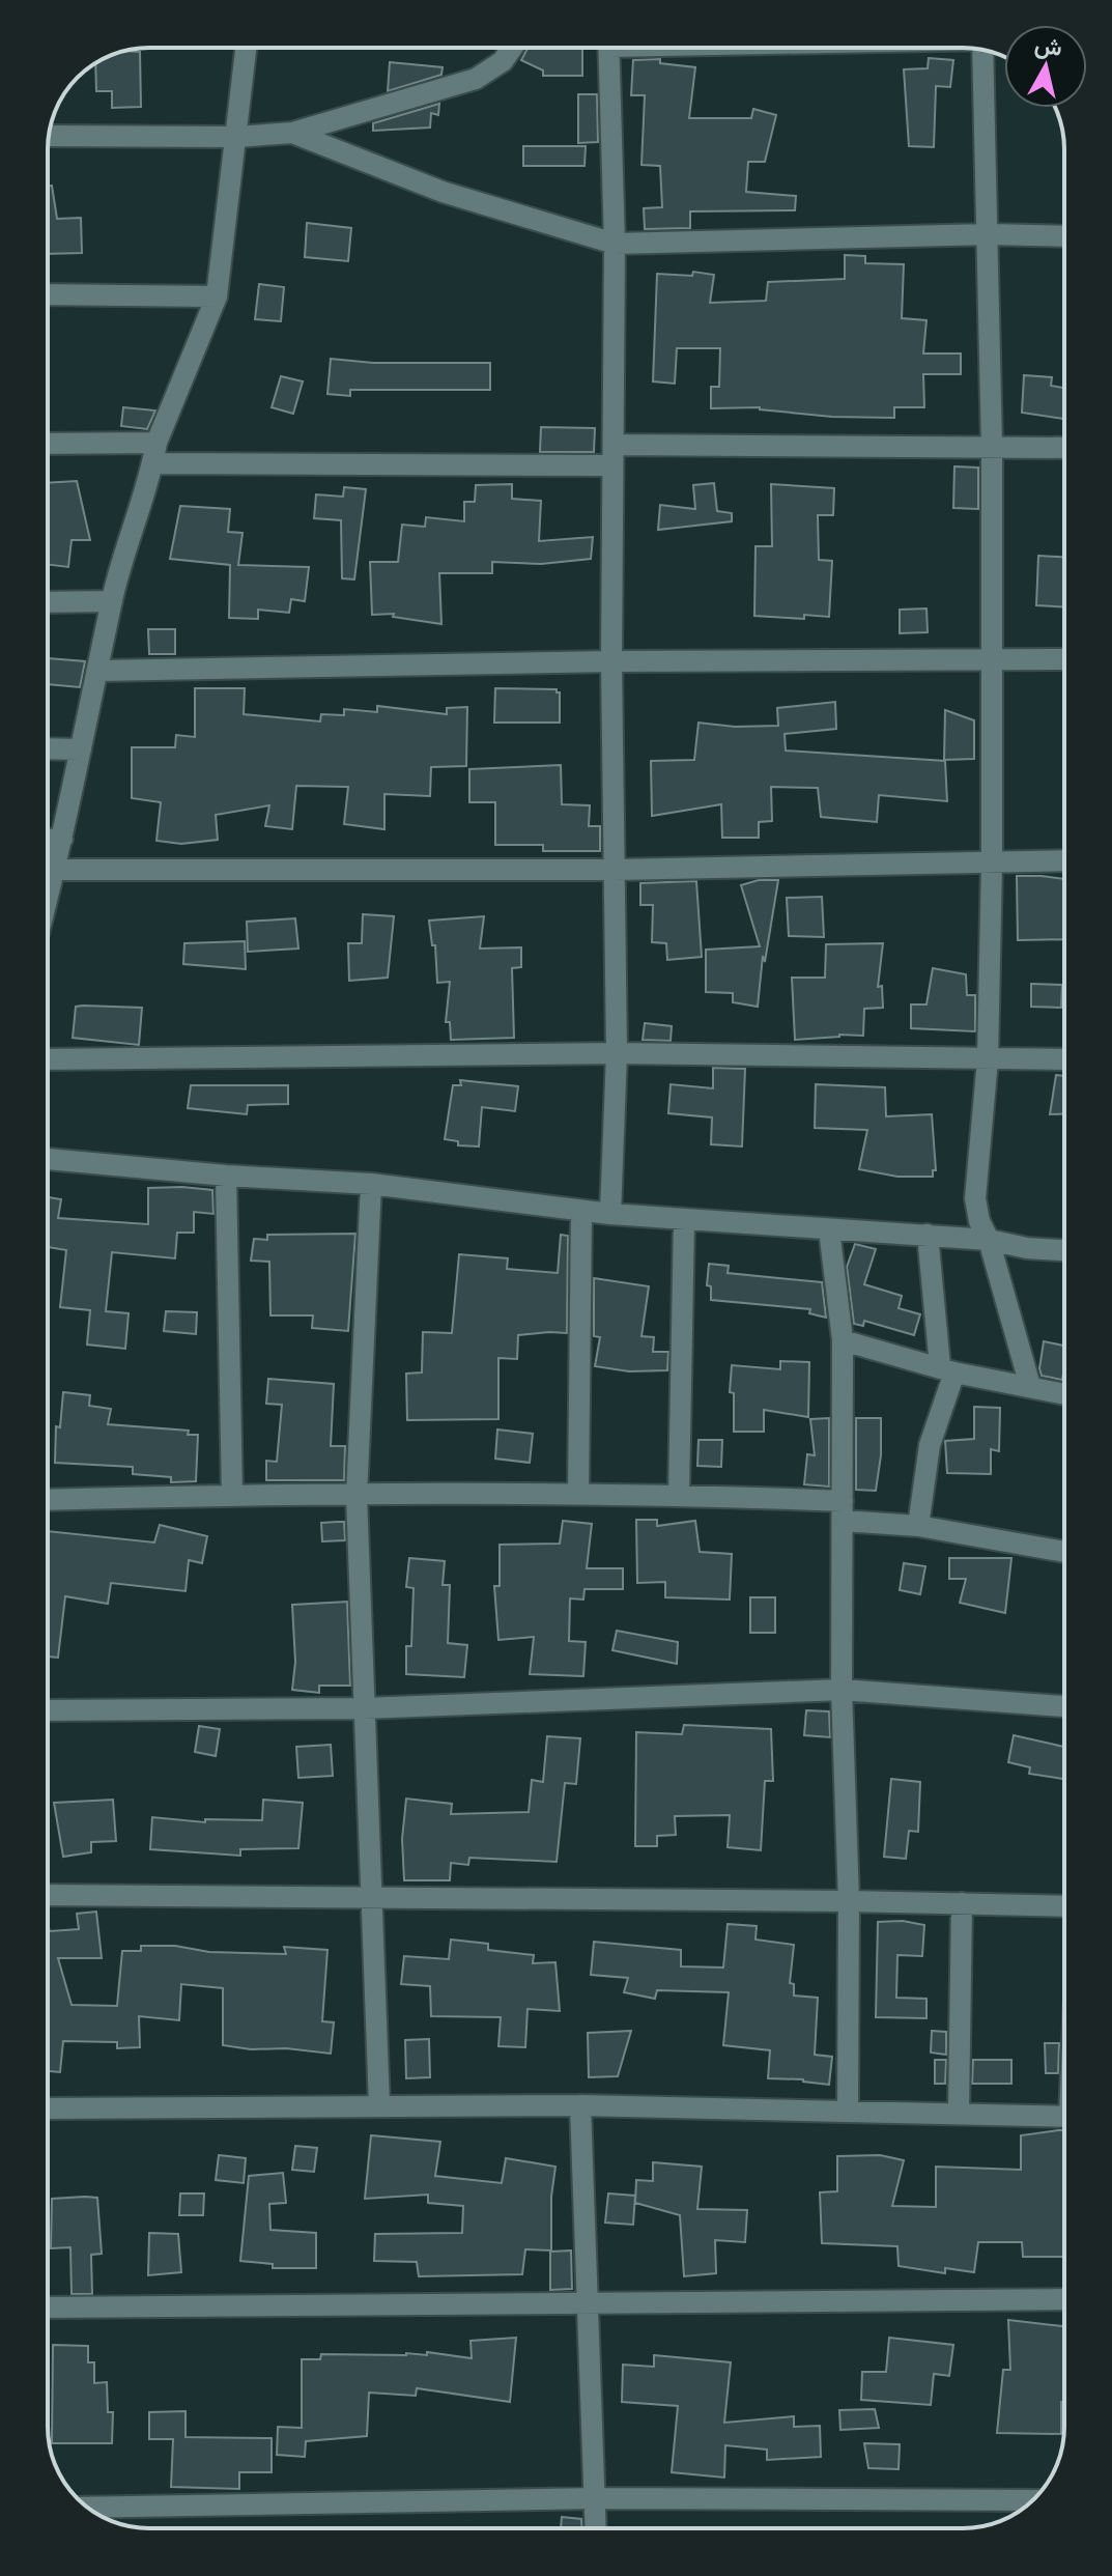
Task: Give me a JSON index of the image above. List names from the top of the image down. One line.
{"north":"top"}
